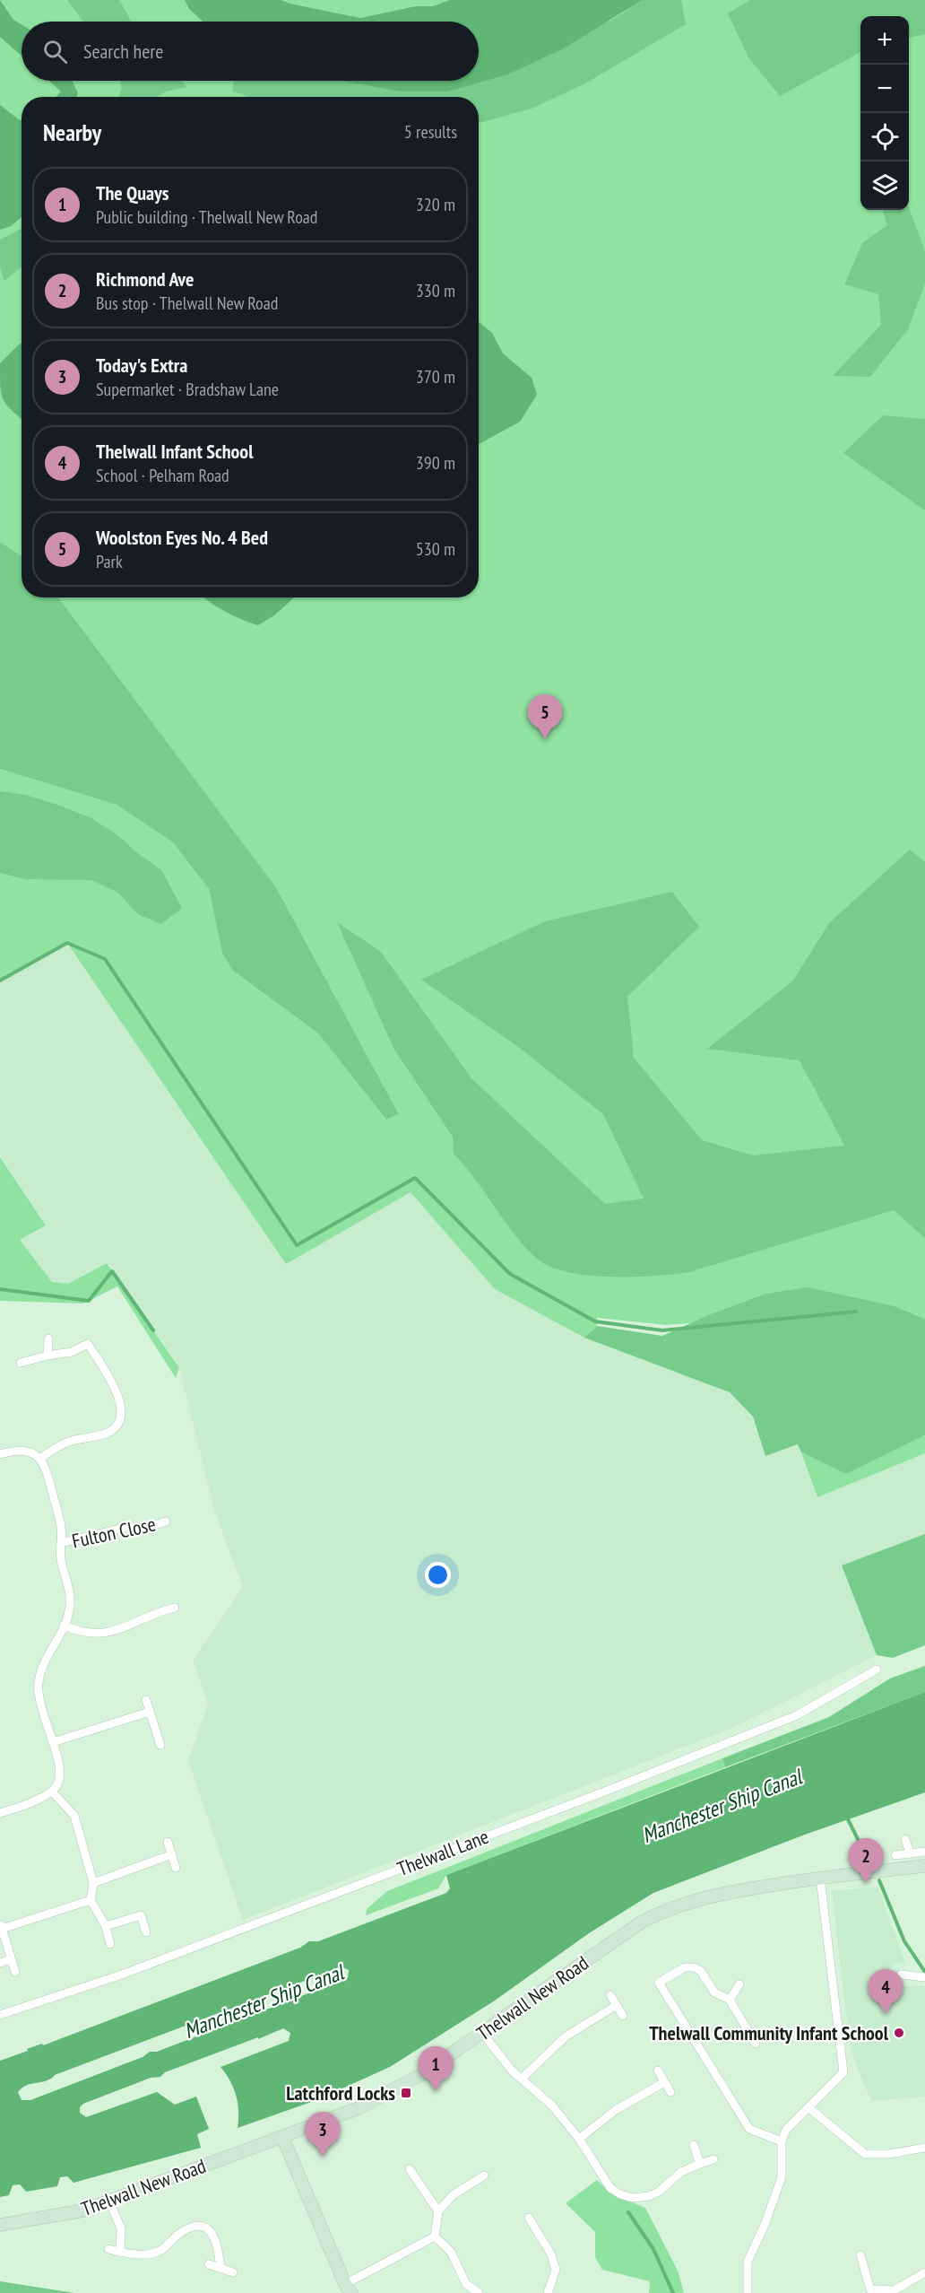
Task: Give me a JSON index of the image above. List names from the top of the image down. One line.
{"streets":{"main road":["Thelwall New Road"],"street":["Fulton Close","Thelwall Lane"]},"water":["Manchester Ship Canal"],"places":{"other":["Thelwall Community Infant School"],"transit":["Latchford Locks"]},"page":{"map_buttons":["+","−"],"search":"Search here","heading":["Nearby","5 results"],"list":[{"mark":"1","name":"The Quays","note":"Public building · Thelwall New Road","value":"320 m"},{"mark":"2","name":"Richmond Ave","note":"Bus stop · Thelwall New Road","value":"330 m"},{"mark":"3","name":"Today's Extra","note":"Supermarket · Bradshaw Lane","value":"370 m"},{"mark":"4","name":"Thelwall Infant School","note":"School · Pelham Road","value":"390 m"},{"mark":"5","name":"Woolston Eyes No. 4 Bed","note":"Park","value":"530 m"}],"pins":["5","2","4","1","3"]}}
